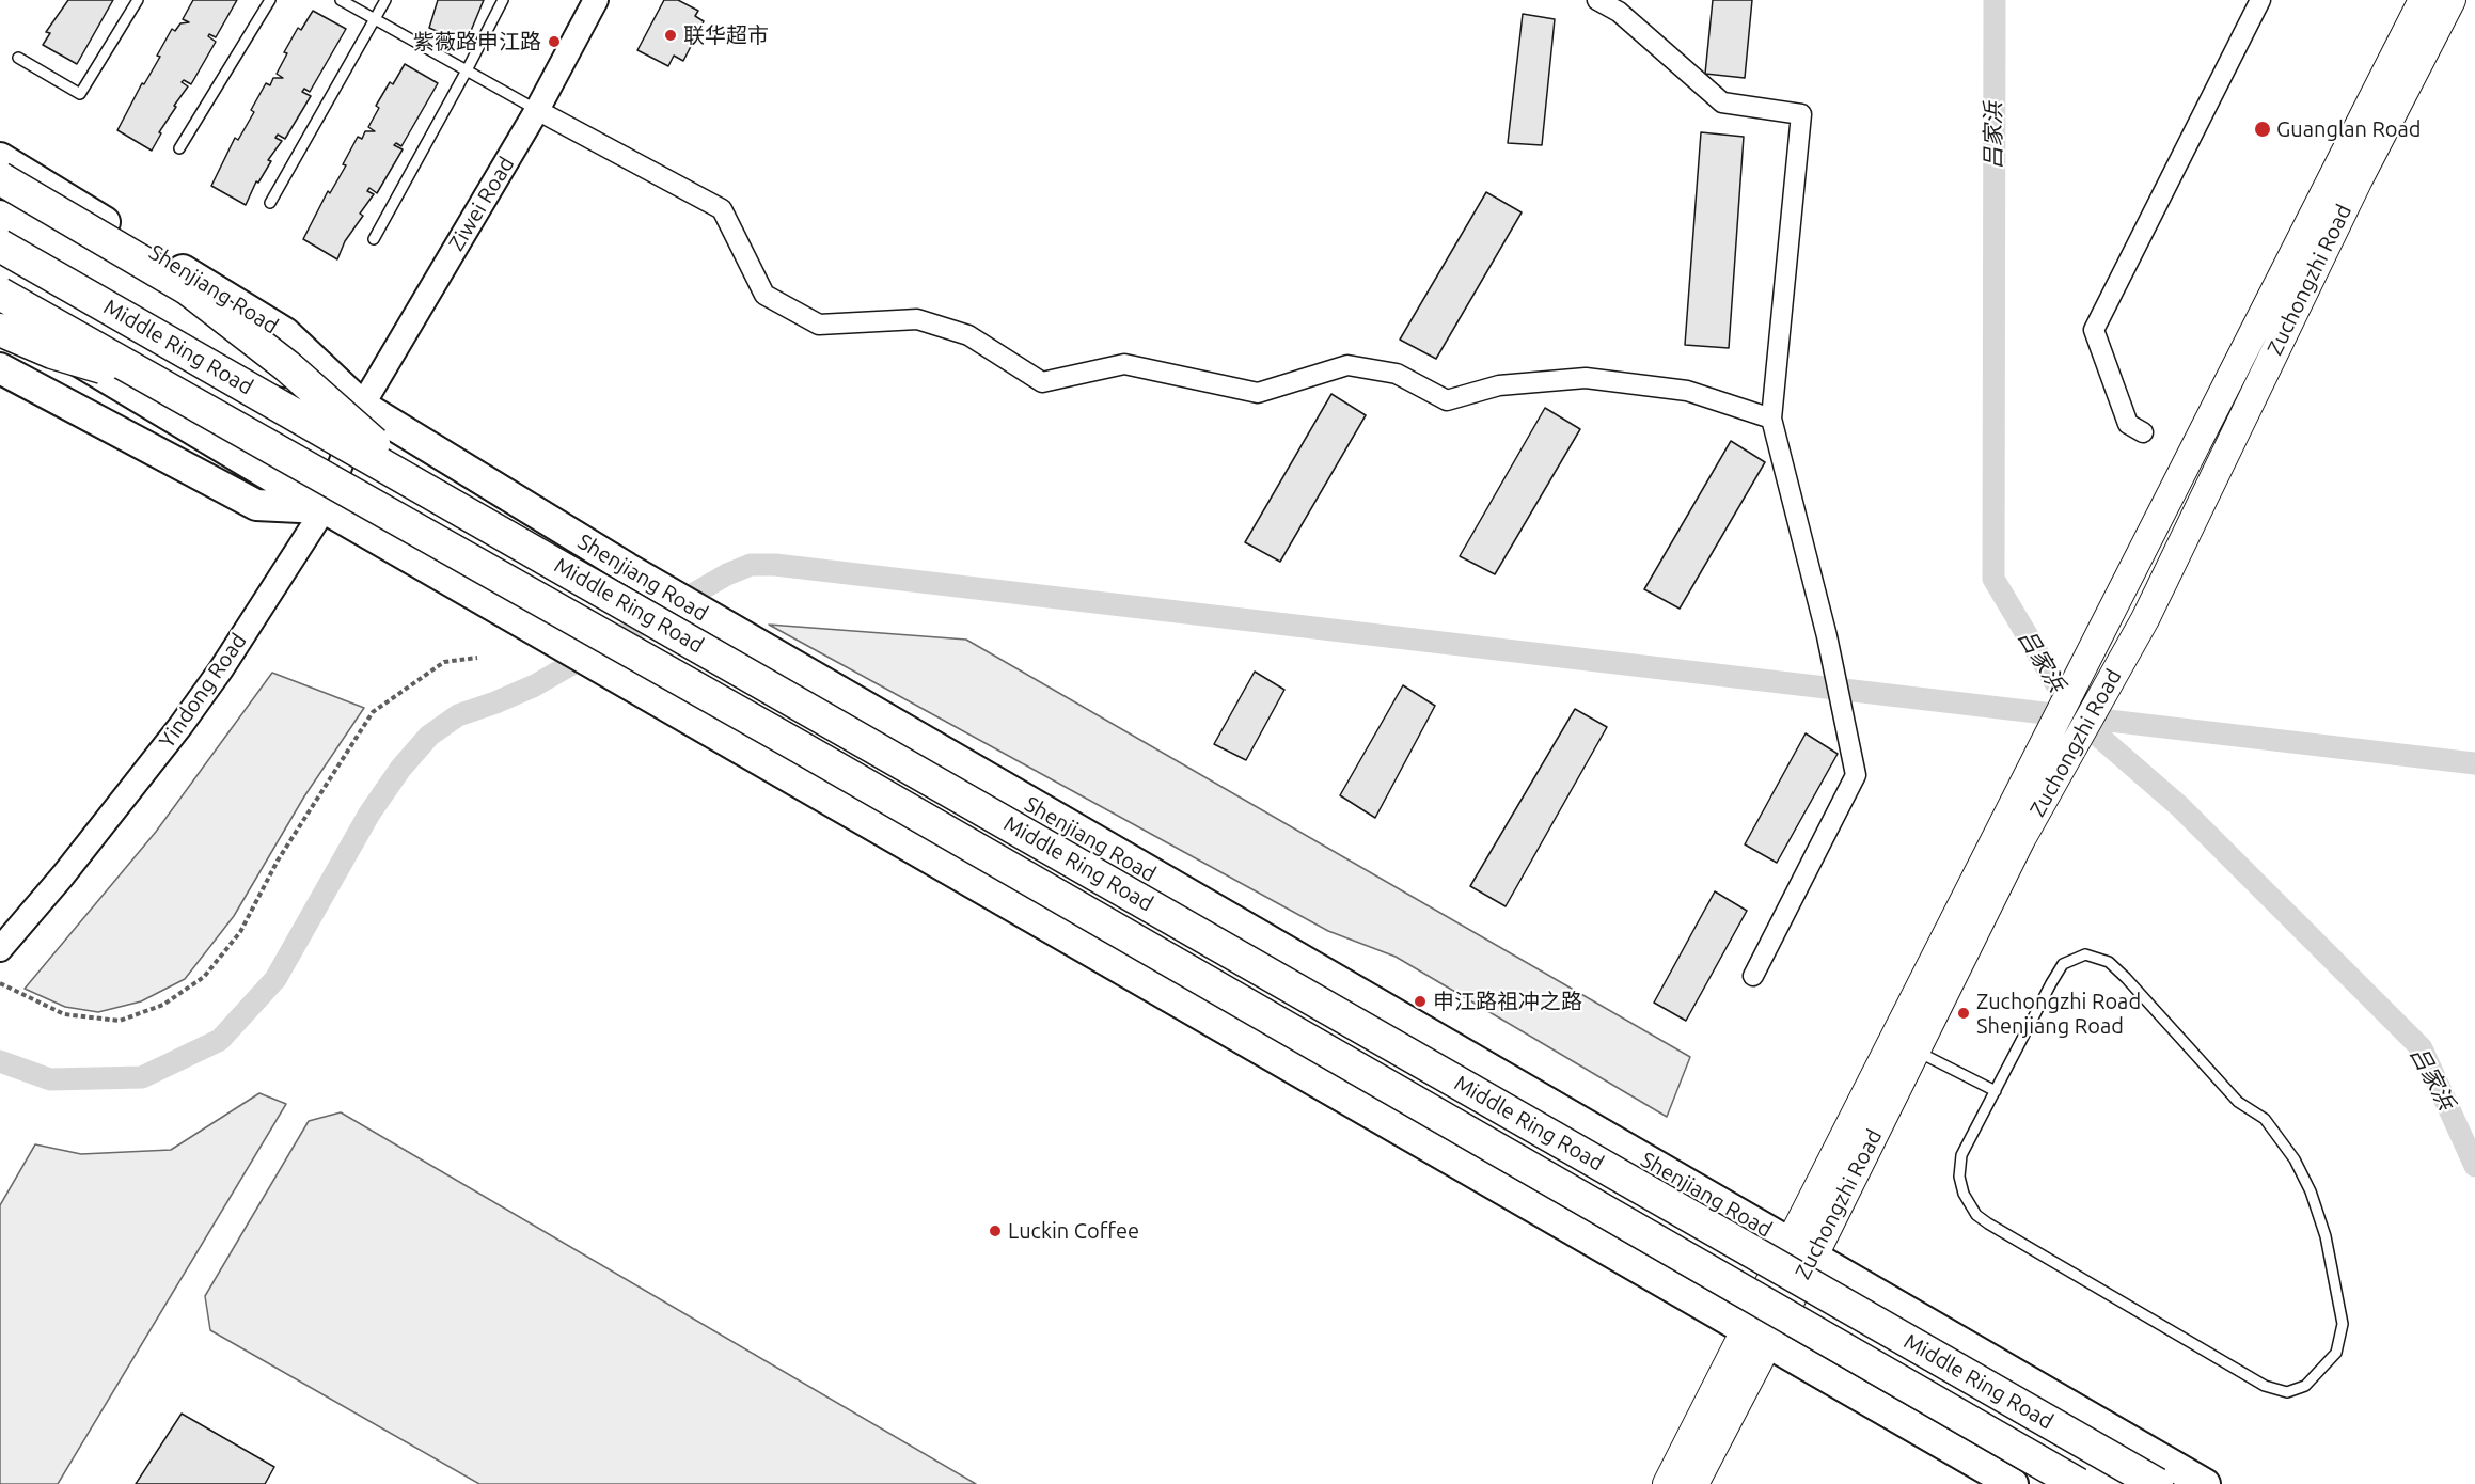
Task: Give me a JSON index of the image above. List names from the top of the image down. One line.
{"streets":{"highway":["Middle Ring Road"],"main road":["Zuchongzhi Road","Shenjiang Road"],"street":["Ziwei Road","Yindong Road"]},"crossings":[["Ziwei Road","Shenjiang Road"],["Ziwei Road","Yindong Road"],["Zuchongzhi Road","Shenjiang Road"],["Shenjiang Road","Yindong Road"]],"water":["吕家浜"],"places":["联华超市","紫薇路申江路","Guanglan Road","申江路祖冲之路","Zuchongzhi Road Shenjiang Road","Luckin Coffee"]}
